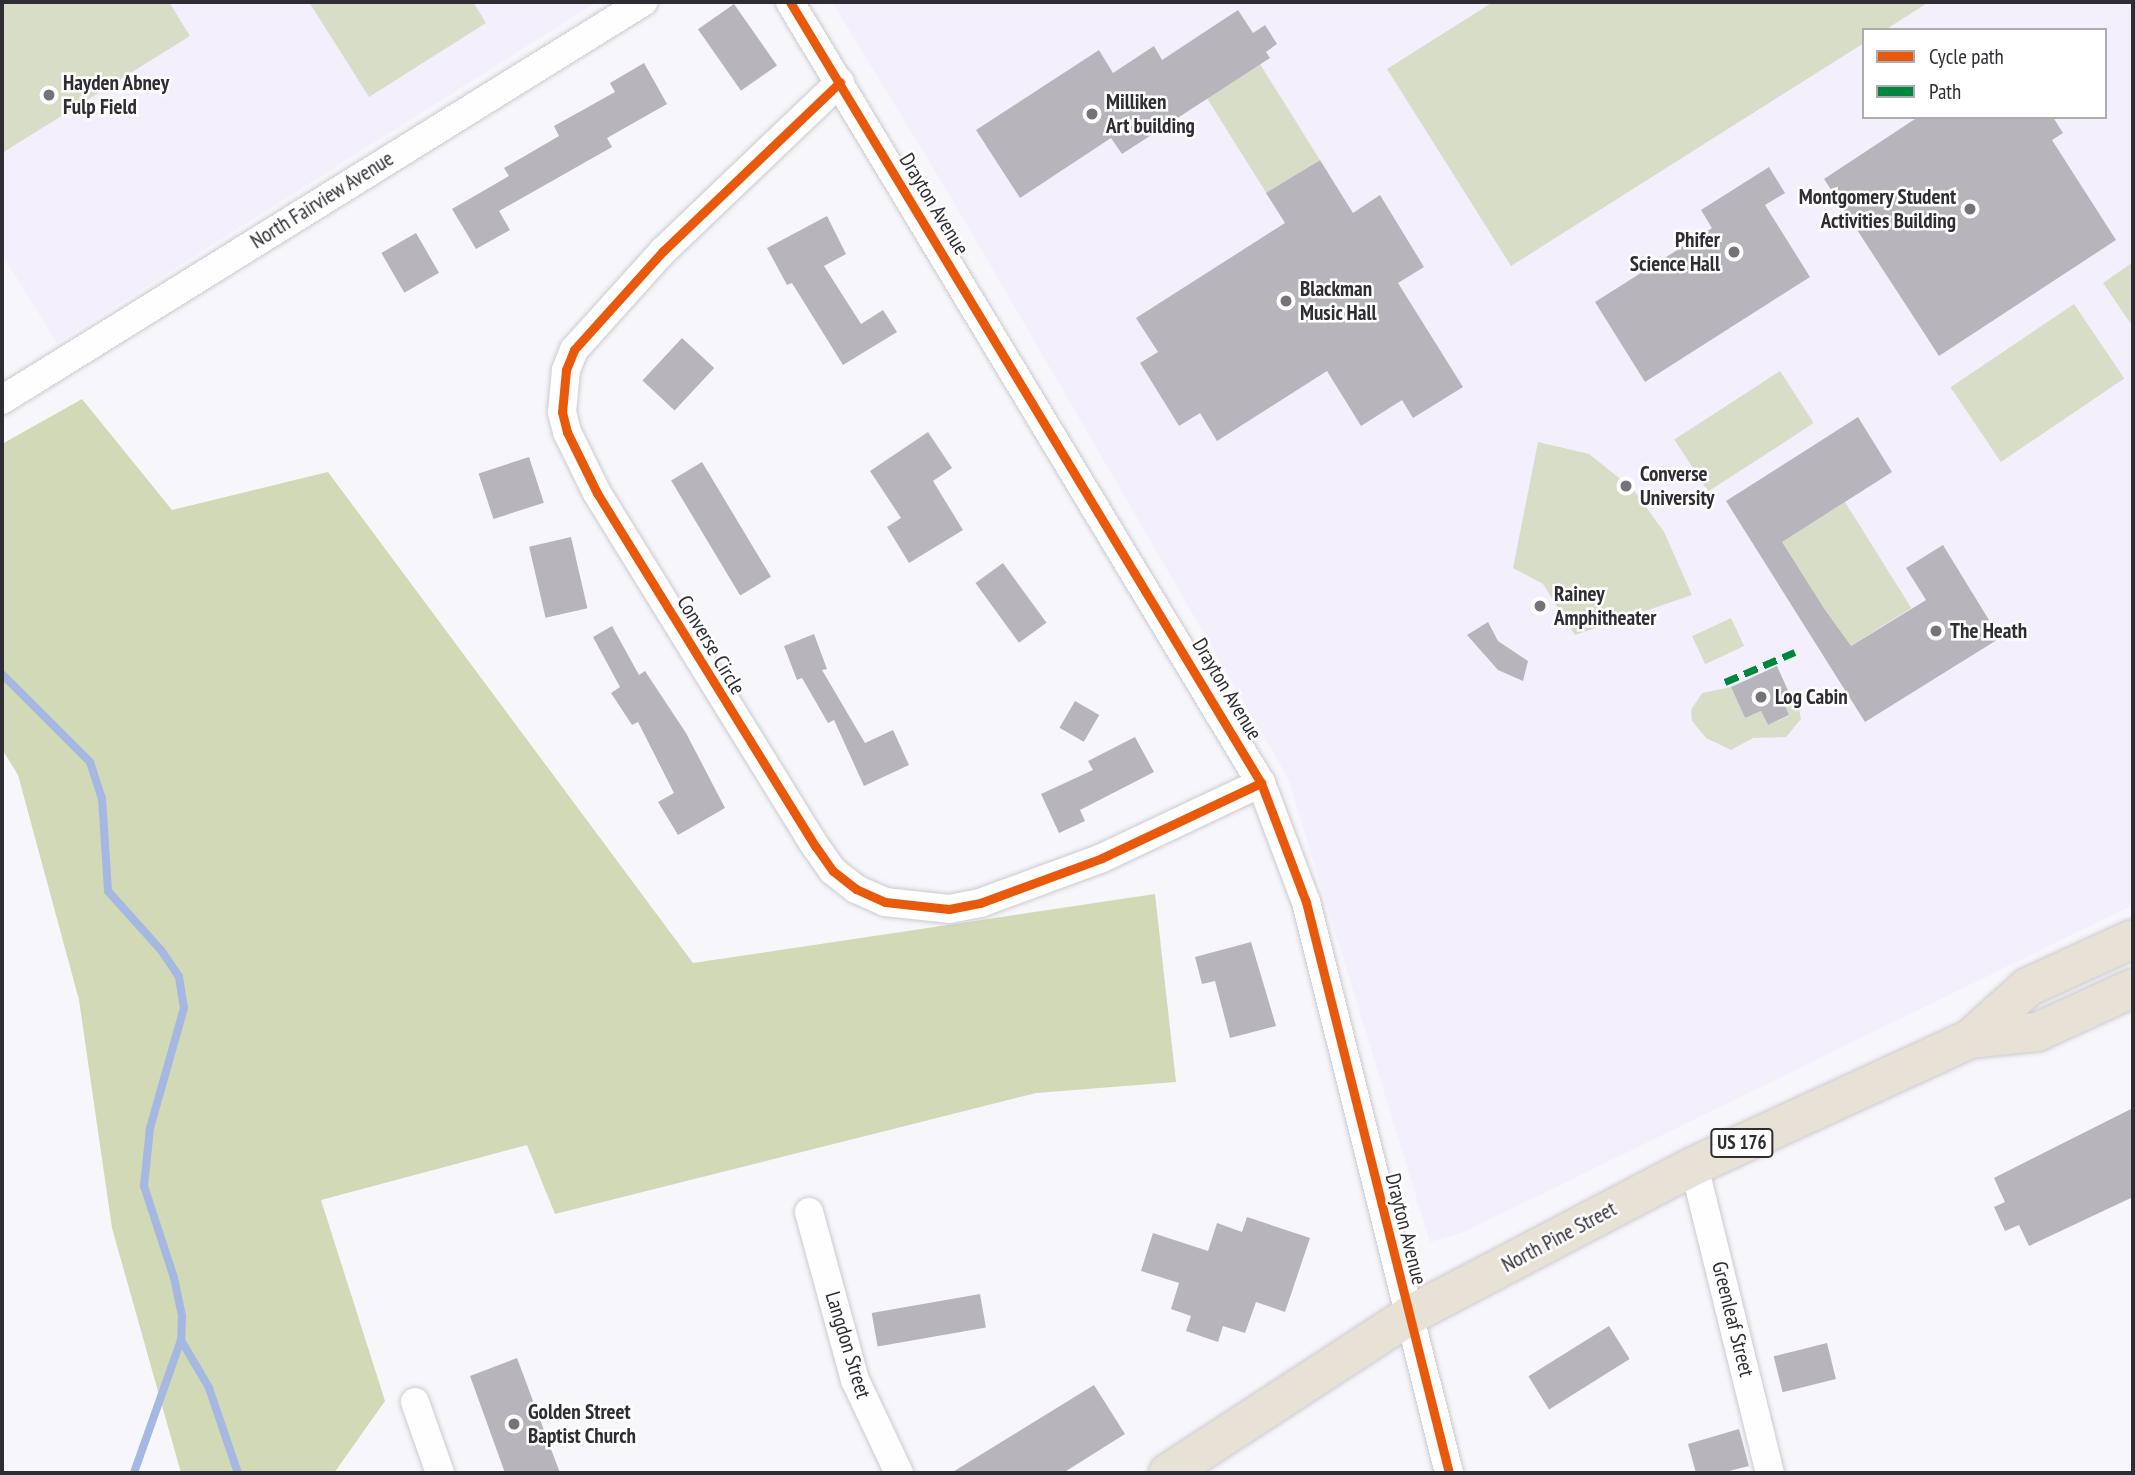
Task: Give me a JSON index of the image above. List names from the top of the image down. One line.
{"streets":{"highway":["US 176","North Pine Street"],"street":["North Fairview Avenue","Drayton Avenue","Converse Circle","Greenleaf Street","Langdon Street"]},"crossings":[["Drayton Avenue","Converse Circle"],["Drayton Avenue","North Pine Street"],["North Pine Street","Greenleaf Street"]],"places":["Hayden Abney Fulp Field","Milliken Art building","Montgomery Student Activities Building","Phifer Science Hall","Blackman Music Hall","Converse University","Rainey Amphitheater","The Heath","Log Cabin","Golden Street Baptist Church"],"legend":["Cycle path","Path"]}
